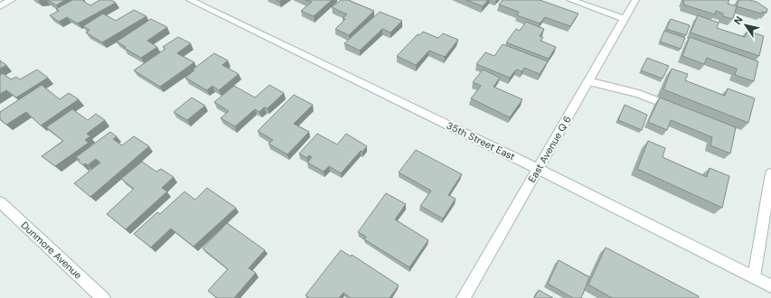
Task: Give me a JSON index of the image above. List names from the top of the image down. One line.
{"streets":{"street":["35th Street East","East Avenue Q 6","Dunmore Avenue"]},"crossings":[["35th Street East","East Avenue Q 6"]],"north":"top left"}
